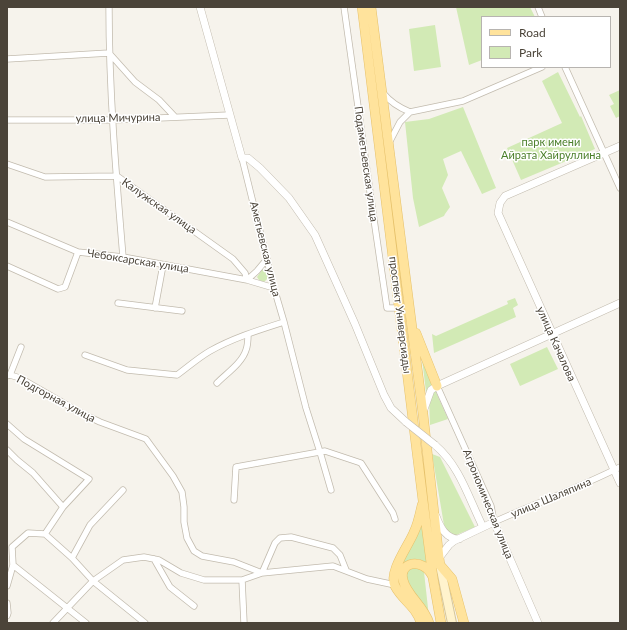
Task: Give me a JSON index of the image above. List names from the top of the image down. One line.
{"streets":{"main road":["проспект Универсиады"],"street":["улица Мичурина","Подаметьевская улица","Калужская улица","Аметьевская улица","Чебоксарская улица","улица Качалова","Подгорная улица","улица Шаляпина","Агрономическая улица"]},"crossings":[["улица Мичурина","Аметьевская улица"],["Подаметьевская улица","проспект Универсиады"],["Калужская улица","Чебоксарская улица"],["Аметьевская улица","Чебоксарская улица"],["проспект Универсиады","улица Шаляпина"],["улица Качалова","улица Шаляпина"],["улица Шаляпина","Агрономическая улица"]],"parks":["парк имени Айрата Хайруллина"],"legend":["Road","Park"]}
